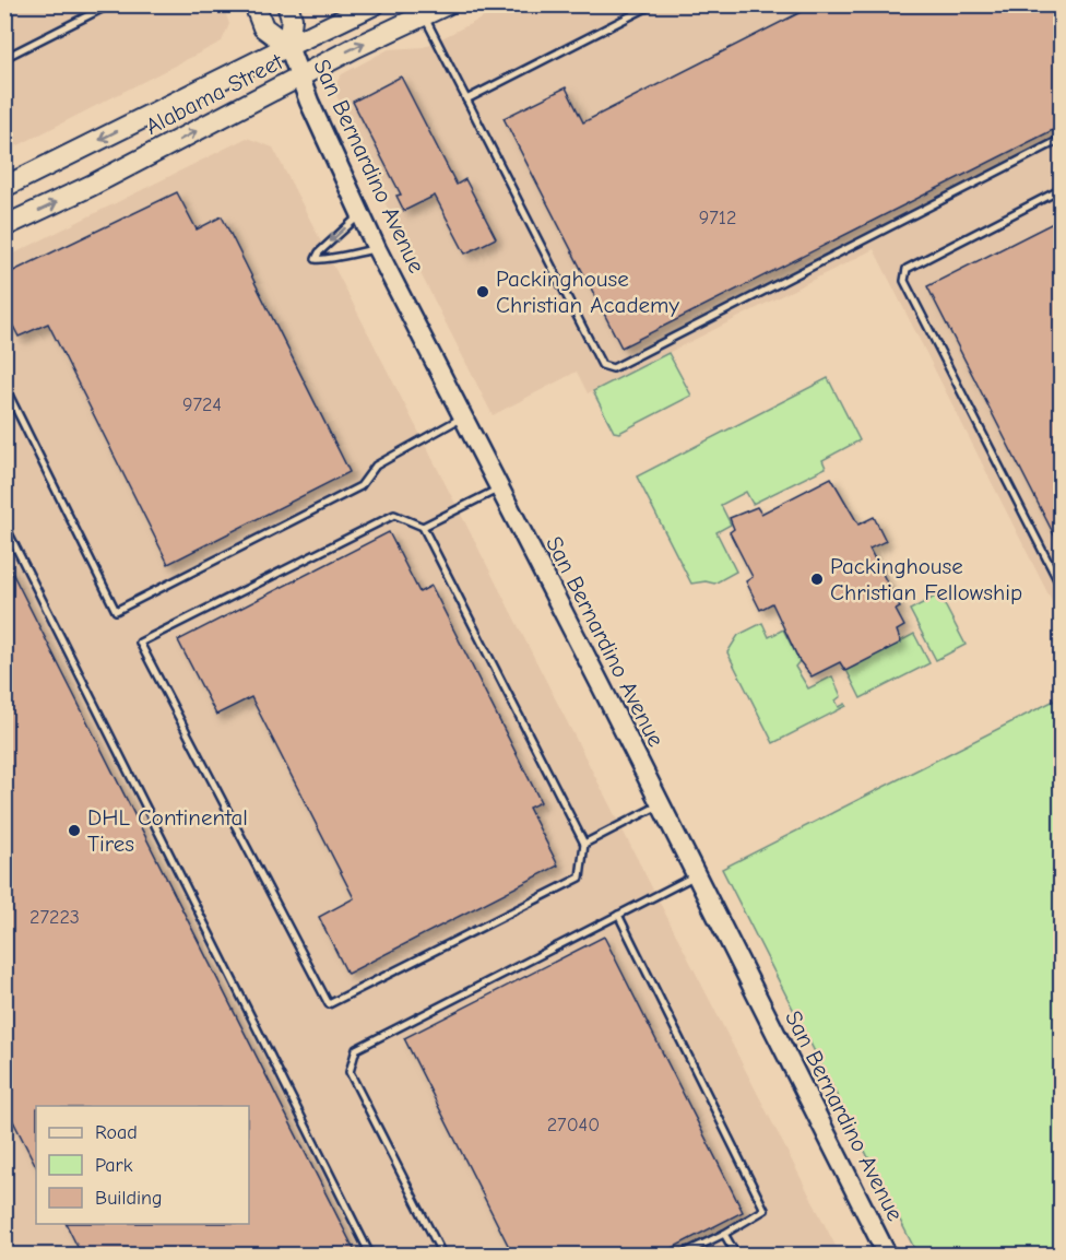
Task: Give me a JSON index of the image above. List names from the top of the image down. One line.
{"streets":{"main road":["Alabama Street","San Bernardino Avenue"]},"crossings":[["Alabama Street","San Bernardino Avenue"]],"places":["Packinghouse Christian Academy","Packinghouse Christian Fellowship","DHL Continental Tires"],"house_numbers":["9712","9724","27223","27040"],"legend":["Road","Park","Building"]}
